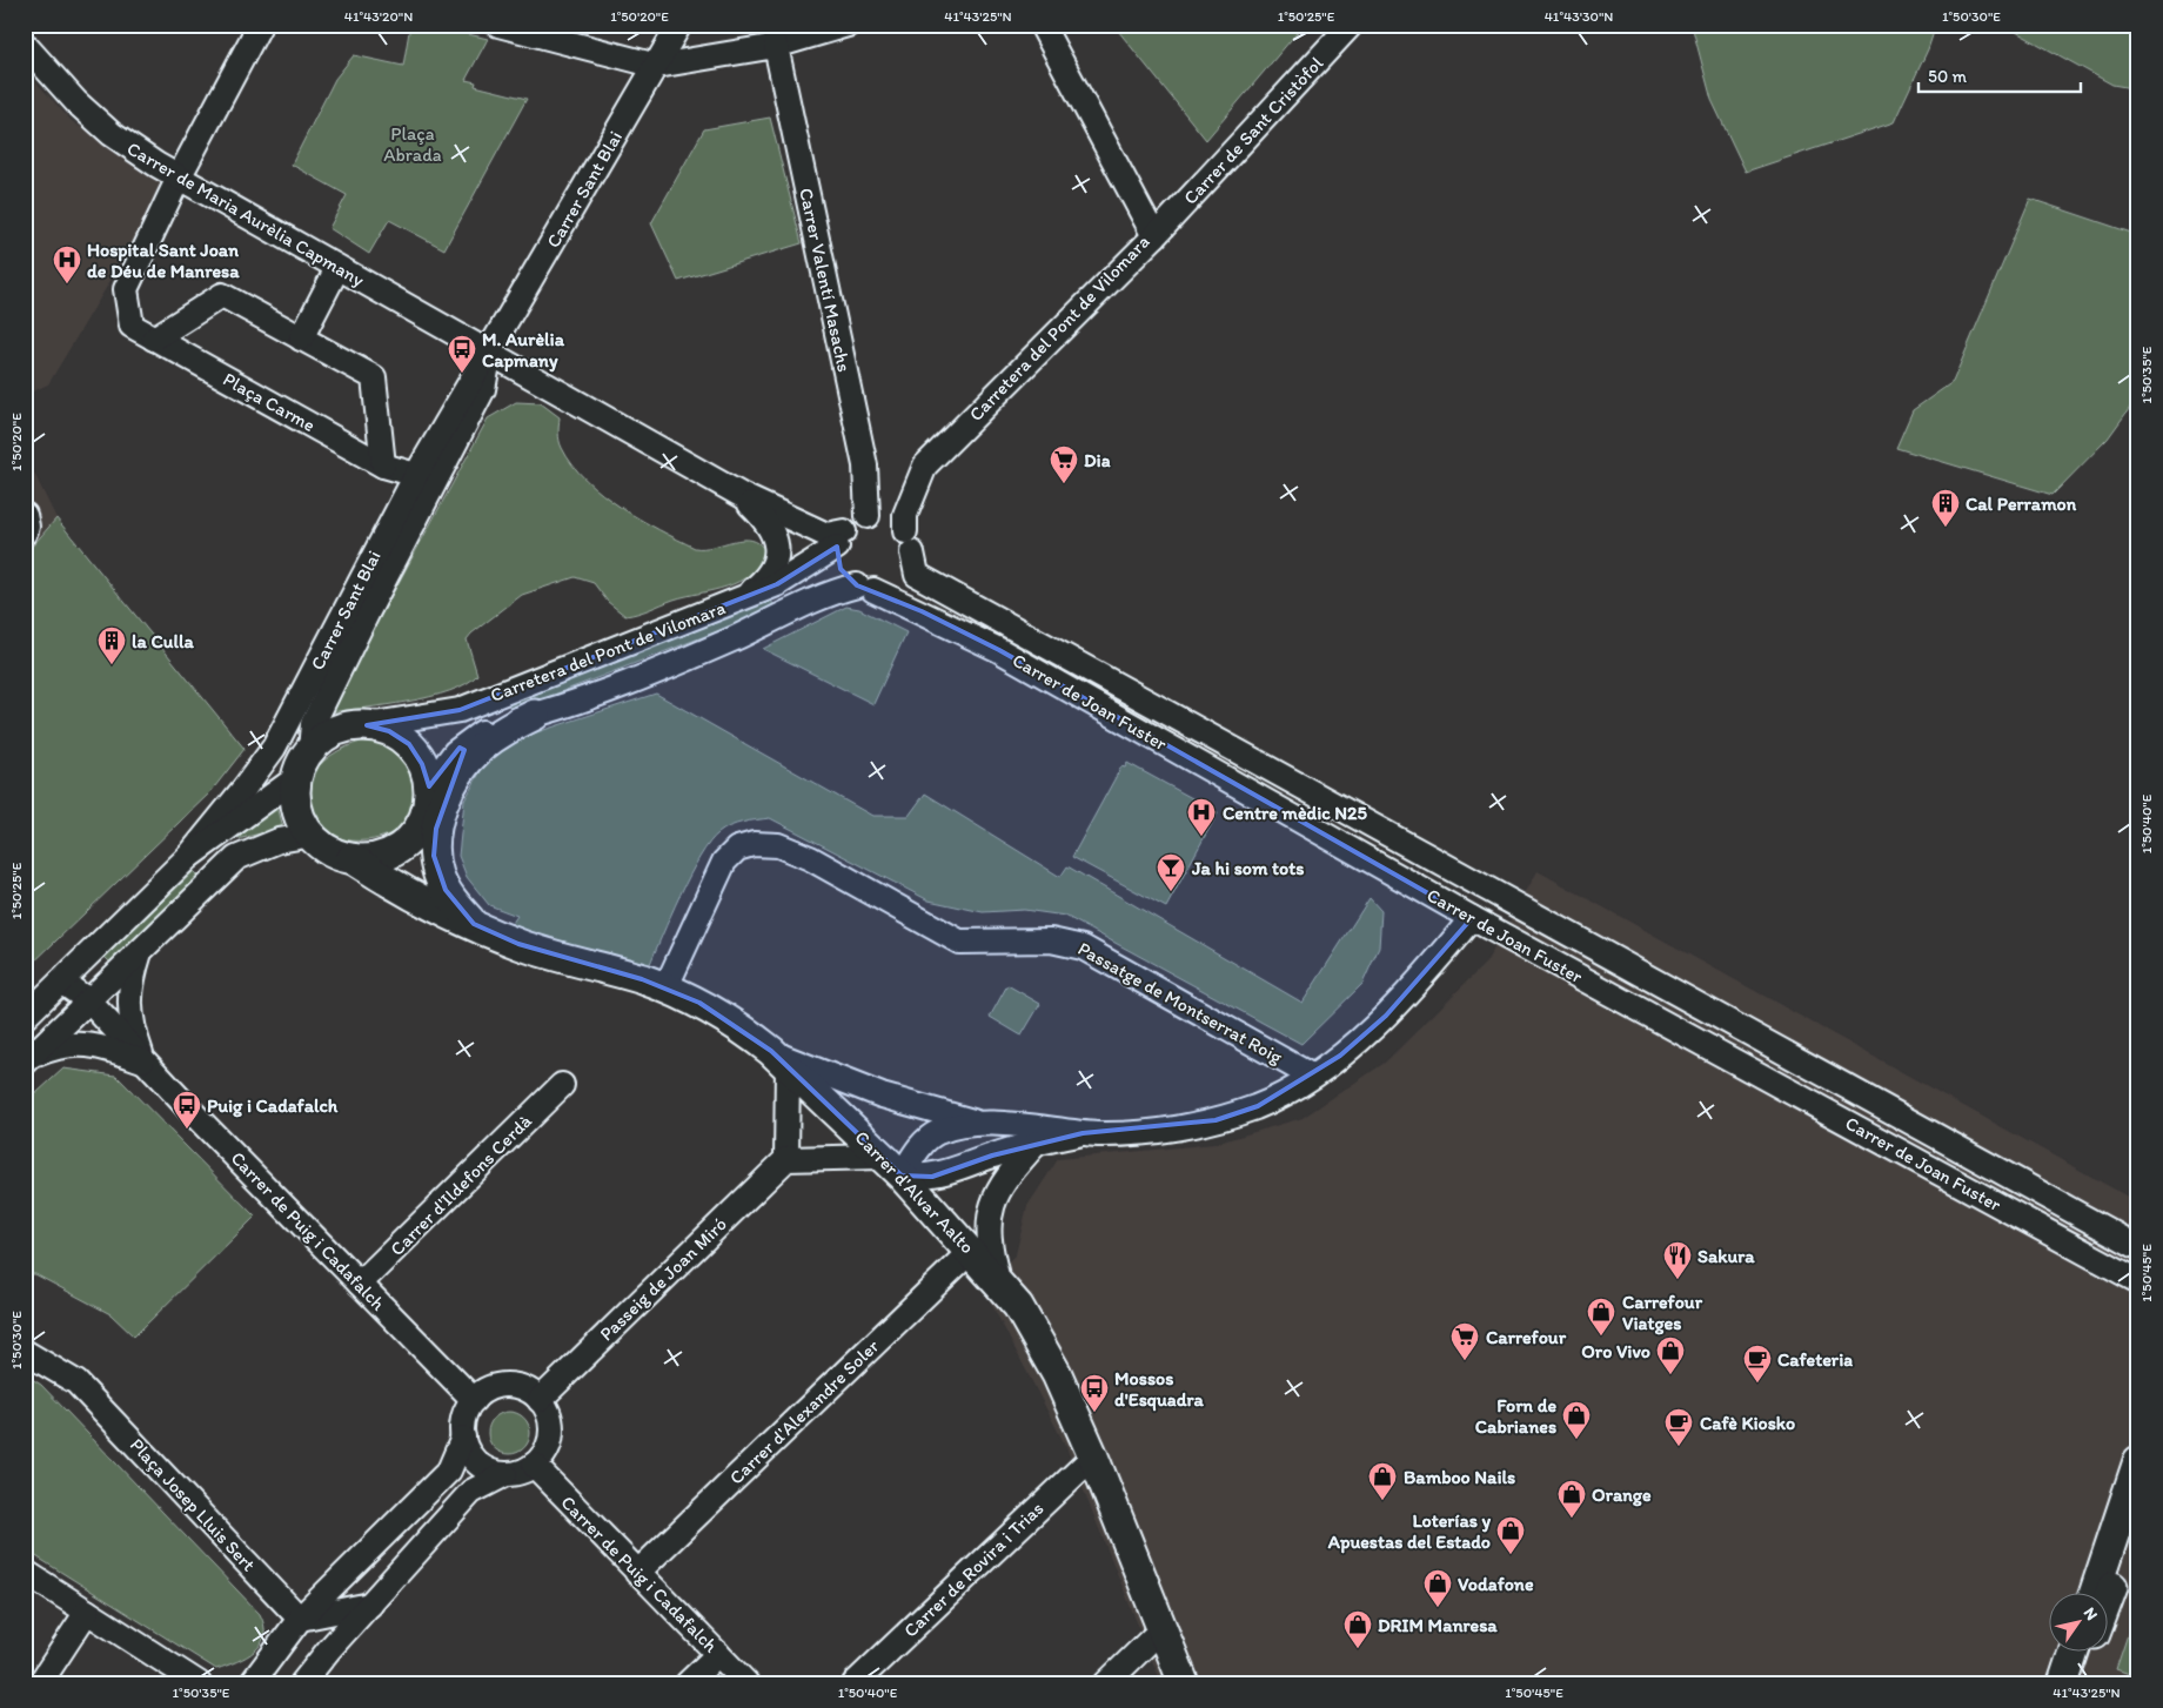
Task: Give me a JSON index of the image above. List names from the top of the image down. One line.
{"streets":{"street":["Carrer de Sant Cristòfol","Carrer Sant Blai","Carrer de Maria Aurèlia Capmany","Carrer Valentí Masachs","Carretera del Pont de Vilomara","Plaça Carme","Carrer de Joan Fuster","Passatge de Montserrat Roig","Carrer d'Ildefons Cerdà","Carrer d'Alvar Aalto","Carrer de Puig i Cadafalch","Passeig de Joan Miró","Carrer d'Alexandre Soler","Plaça Josep Lluis Sert","Carrer de Rovira i Trias"]},"crossings":[["Carrer de Sant Cristòfol","Carretera del Pont de Vilomara"],["Carrer Sant Blai","Carrer de Maria Aurèlia Capmany"],["Carrer Sant Blai","Carretera del Pont de Vilomara"],["Carrer Sant Blai","Plaça Carme"],["Carrer Sant Blai","Carrer d'Alvar Aalto"],["Carrer de Maria Aurèlia Capmany","Plaça Carme"],["Carrer Valentí Masachs","Carretera del Pont de Vilomara"],["Carrer Valentí Masachs","Carrer de Joan Fuster"],["Carretera del Pont de Vilomara","Carrer de Joan Fuster"],["Carretera del Pont de Vilomara","Carrer d'Alvar Aalto"],["Passatge de Montserrat Roig","Carrer d'Alvar Aalto"],["Carrer d'Ildefons Cerdà","Carrer de Puig i Cadafalch"],["Carrer d'Alvar Aalto","Carrer d'Alexandre Soler"],["Carrer d'Alvar Aalto","Carrer de Rovira i Trias"],["Carrer de Puig i Cadafalch","Passeig de Joan Miró"],["Carrer de Puig i Cadafalch","Carrer d'Alexandre Soler"]],"parks":["Plaça Abrada"],"places":{"hospital":["Hospital Sant Joan de Déu de Manresa","Centre mèdic N25"],"bus stop":["M. Aurèlia Capmany","Puig i Cadafalch","Mossos d'Esquadra"],"supermarket":["Dia","Carrefour"],"building":["Cal Perramon","la Culla"],"bar":["Ja hi som tots"],"restaurant":["Sakura"],"shop":["Carrefour Viatges","Oro Vivo","Forn de Cabrianes","Bamboo Nails","Orange","Loterías y Apuestas del Estado","Vodafone","DRIM Manresa"],"cafe":["Cafeteria","Cafè Kiosko"]},"scale_bar":"50 m","north":"top right","coordinates":["41°43'20\"N","1°50'20\"E","41°43'25\"N","1°50'25\"E","41°43'30\"N","1°50'30\"E","1°50'35\"E","1°50'40\"E","1°50'45\"E"]}
